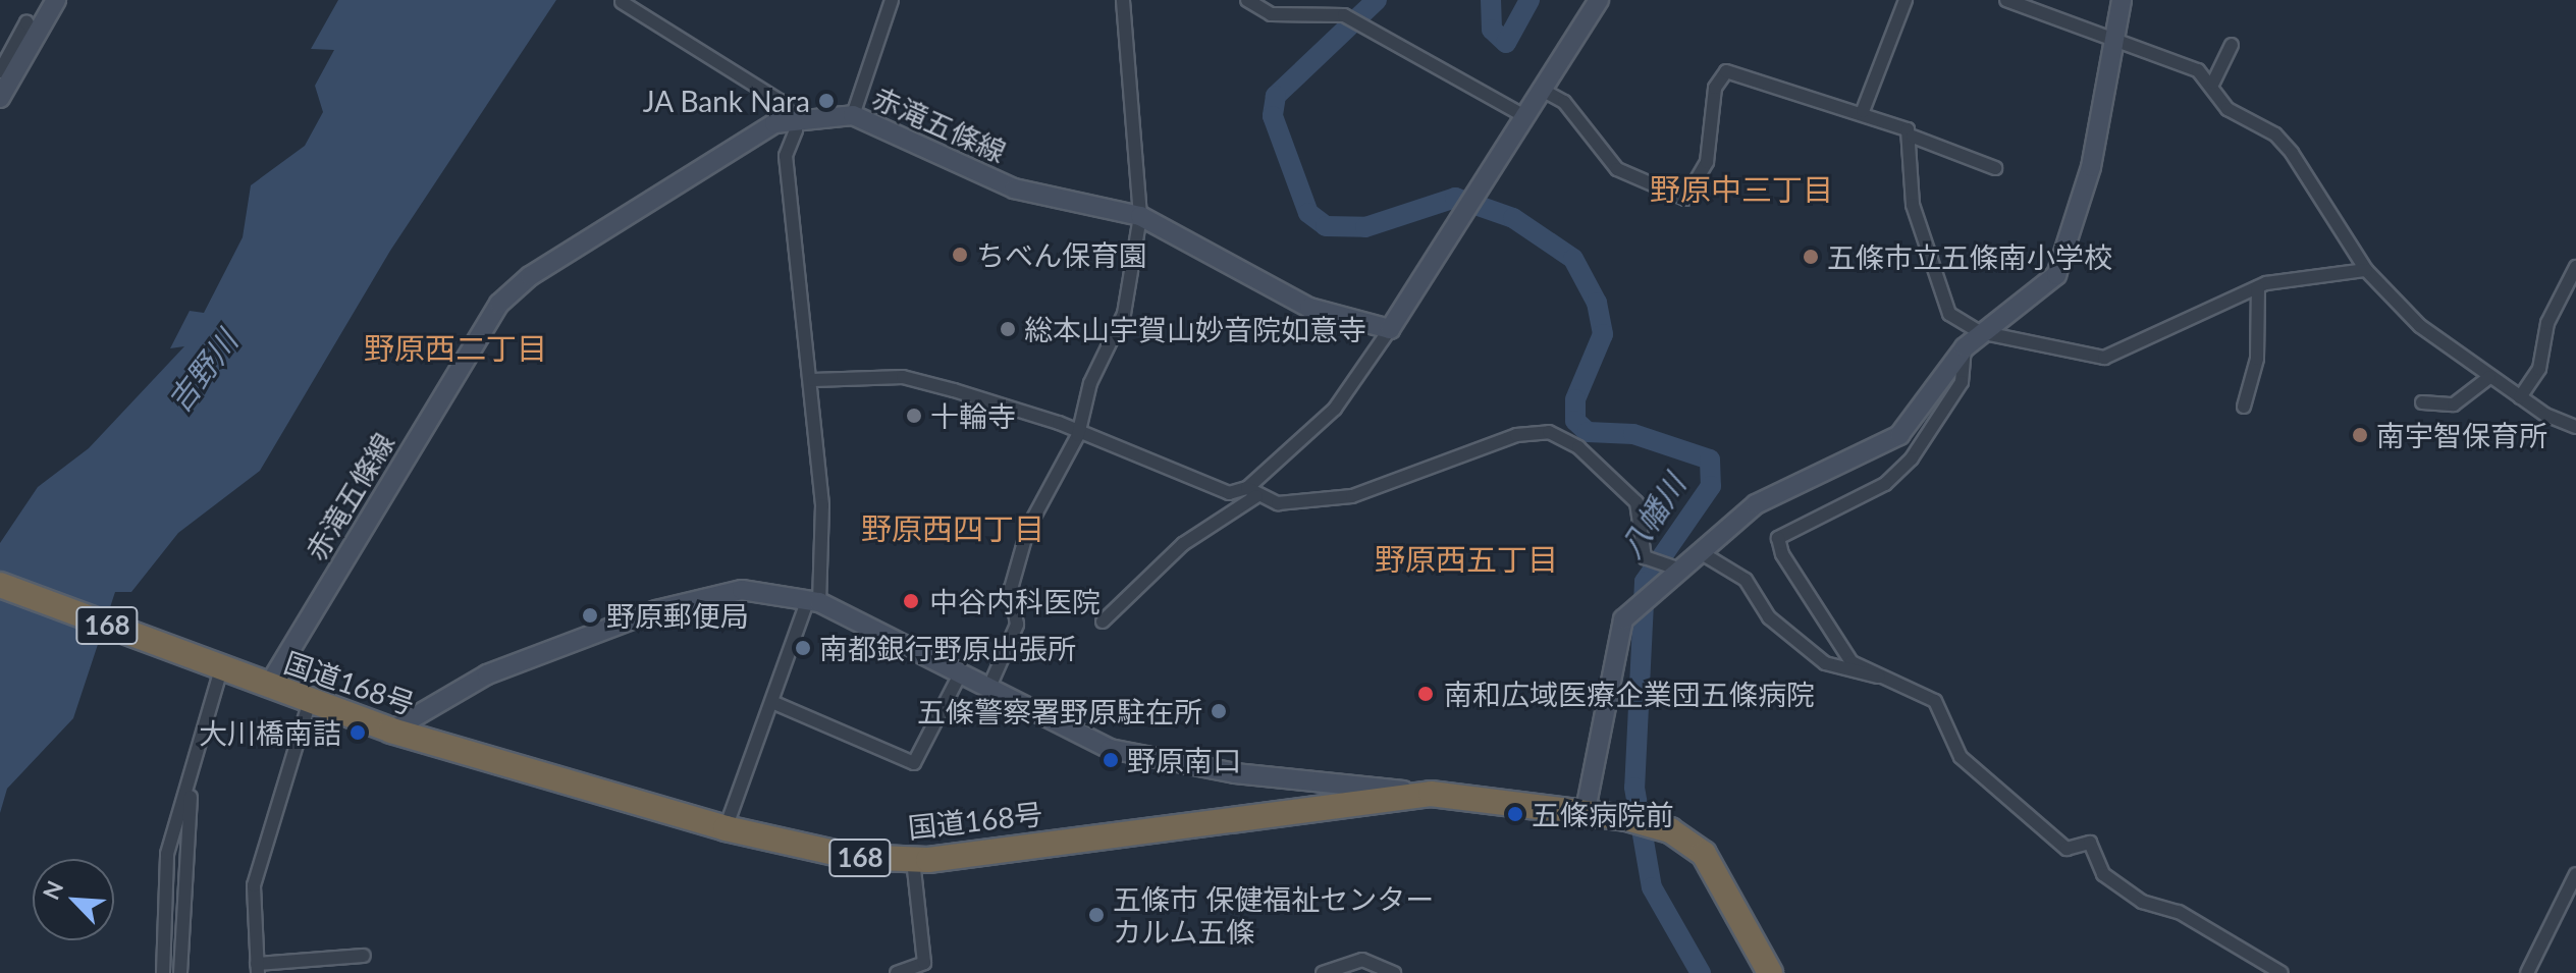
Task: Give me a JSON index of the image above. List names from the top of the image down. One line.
{"streets":{"highway":["168","国道168号"],"street":["赤滝五條線"]},"crossings":[["赤滝五條線","国道168号"]],"districts":["野原中三丁目","野原西二丁目","野原西四丁目","野原西五丁目"],"water":["吉野川","八幡川"],"places":["JA Bank Nara","ちべん保育園","五條市立五條南小学校","総本山宇賀山妙音院如意寺","十輪寺","南宇智保育所","中谷内科医院","野原郵便局","南都銀行野原出張所","南和広域医療企業団五條病院","五條警察署野原駐在所","大川橋南詰","野原南口","五條病院前","五條市 保健福祉センター カルム五條"],"north":"top left"}
